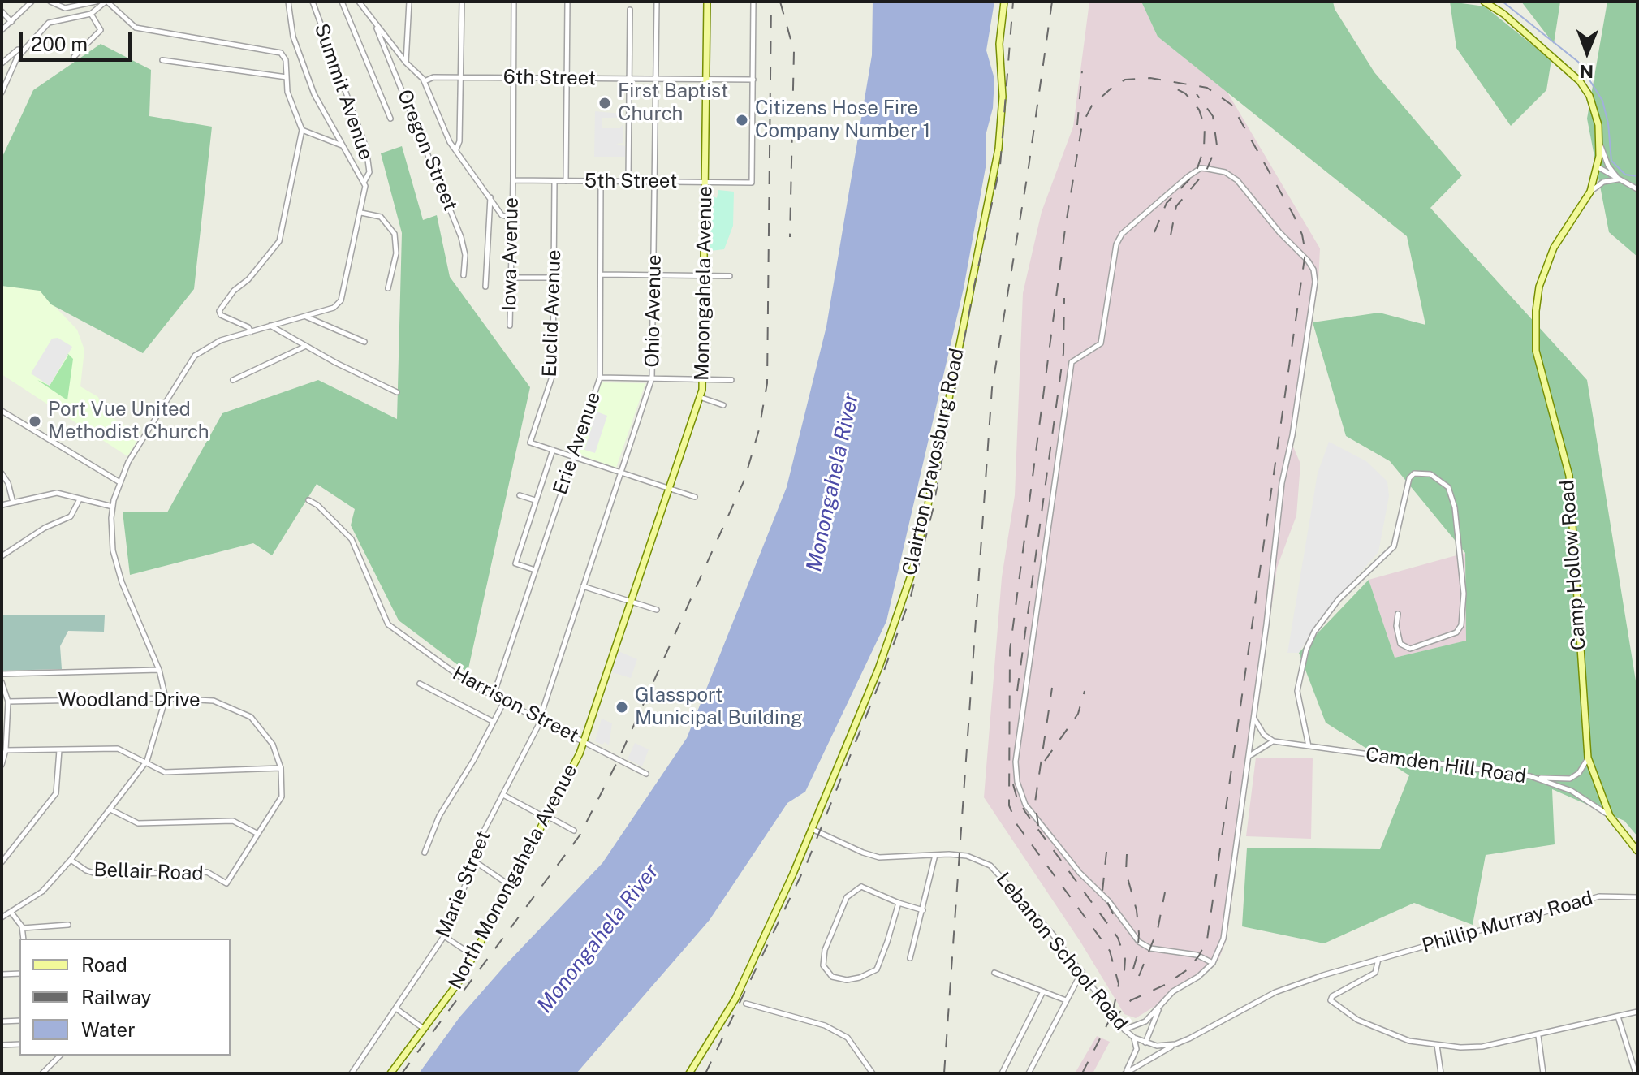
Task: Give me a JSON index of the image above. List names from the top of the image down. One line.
{"streets":{"main road":["Monongahela Avenue","Clairton Dravosburg Road","Camp Hollow Road","North Monongahela Avenue"],"street":["6th Street","Summit Avenue","Oregon Street","5th Street","Iowa Avenue","Ohio Avenue","Euclid Avenue","Erie Avenue","Woodland Drive","Harrison Street","Camden Hill Road","Bellair Road","Marie Street","Phillip Murray Road","Lebanon School Road"]},"crossings":[["6th Street","5th Street"],["6th Street","Iowa Avenue"],["6th Street","Monongahela Avenue"],["6th Street","Ohio Avenue"],["5th Street","Iowa Avenue"],["5th Street","Monongahela Avenue"],["5th Street","Ohio Avenue"],["5th Street","Euclid Avenue"],["5th Street","Erie Avenue"],["Monongahela Avenue","Harrison Street"],["Monongahela Avenue","North Monongahela Avenue"],["Ohio Avenue","Harrison Street"],["Ohio Avenue","Marie Street"],["Erie Avenue","Harrison Street"],["Clairton Dravosburg Road","Lebanon School Road"],["Camp Hollow Road","Camden Hill Road"],["Woodland Drive","Bellair Road"],["Harrison Street","North Monongahela Avenue"],["Harrison Street","Marie Street"]],"water":["Monongahela River"],"places":["First Baptist Church","Citizens Hose Fire Company Number 1","Port Vue United Methodist Church","Glassport Municipal Building"],"legend":["Road","Railway","Water"],"scale_bar":"200 m","north":"bottom"}
